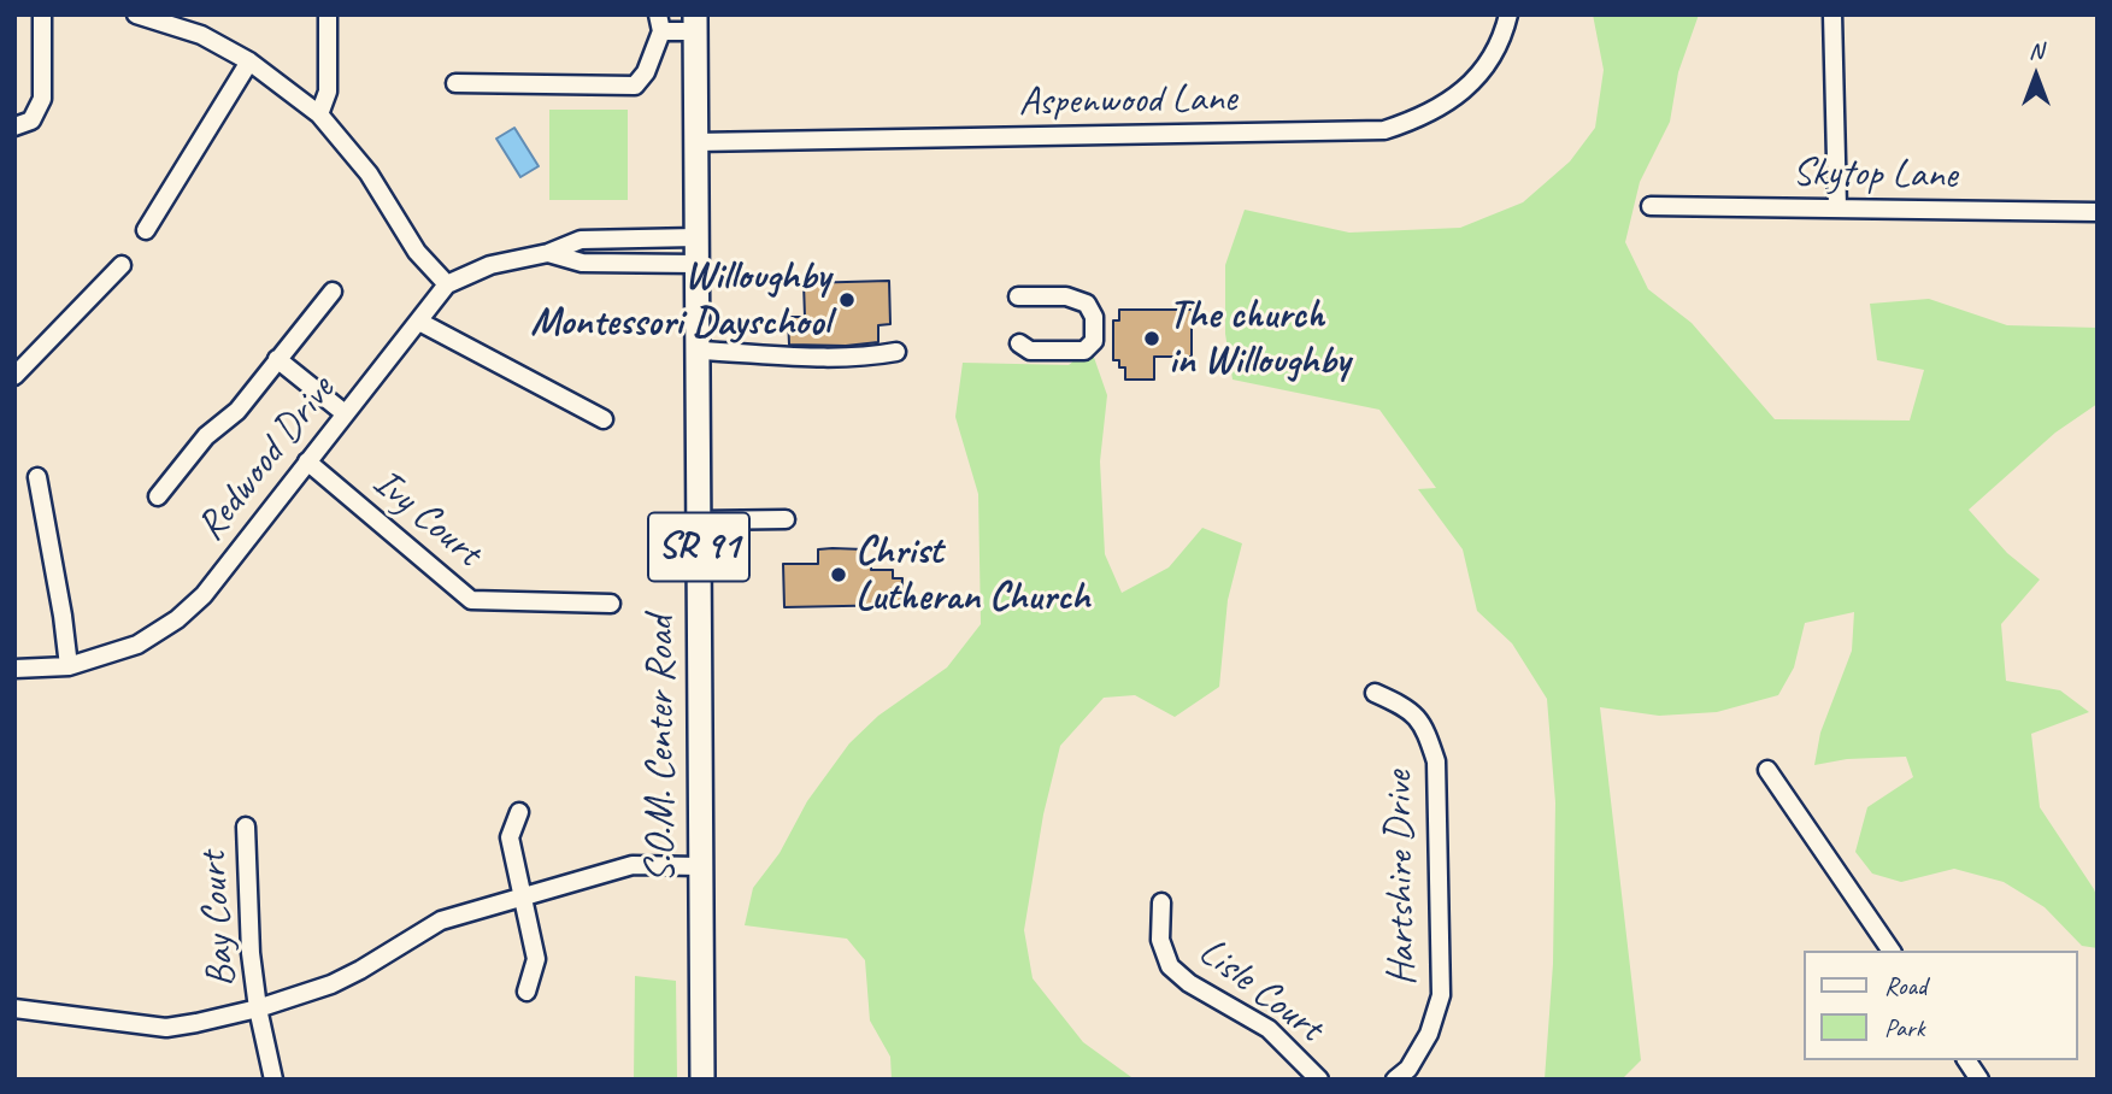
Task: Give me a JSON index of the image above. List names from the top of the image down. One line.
{"streets":{"main road":["SR 91","S.O.M. Center Road"],"street":["Aspenwood Lane","Skytop Lane","Redwood Drive","Ivy Court","Hartshire Drive","Bay Court","Lisle Court"]},"crossings":[["Aspenwood Lane","S.O.M. Center Road"],["Redwood Drive","Ivy Court"],["Redwood Drive","S.O.M. Center Road"]],"places":["Willoughby Montessori Dayschool","The church in Willoughby","Christ Lutheran Church"],"legend":["Road","Park"],"north":"top"}
